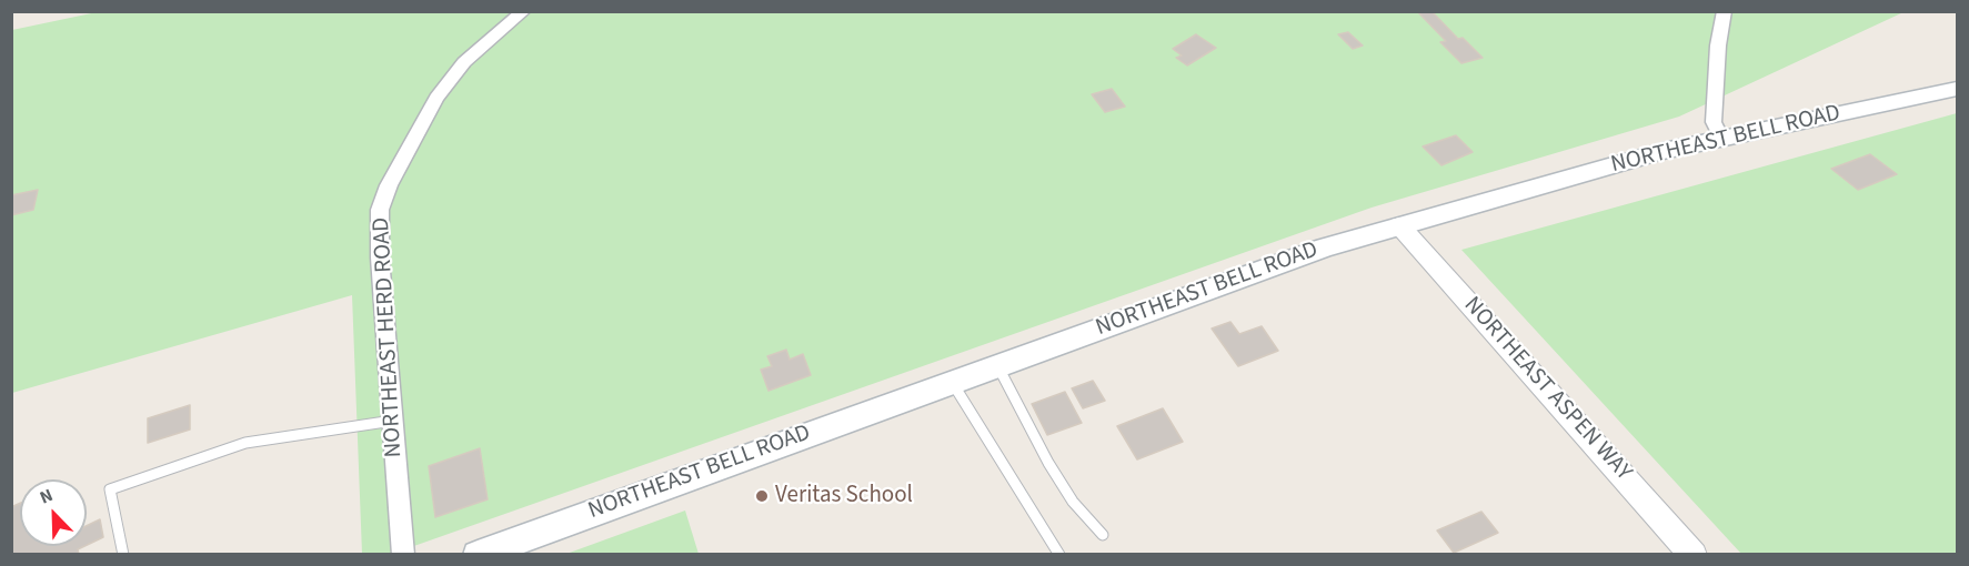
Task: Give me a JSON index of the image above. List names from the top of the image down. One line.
{"streets":{"main road":["NORTHEAST BELL ROAD"],"street":["NORTHEAST HERD ROAD","NORTHEAST ASPEN WAY"]},"crossings":[["NORTHEAST BELL ROAD","NORTHEAST ASPEN WAY"]],"places":["Veritas School"],"north":"top left"}
